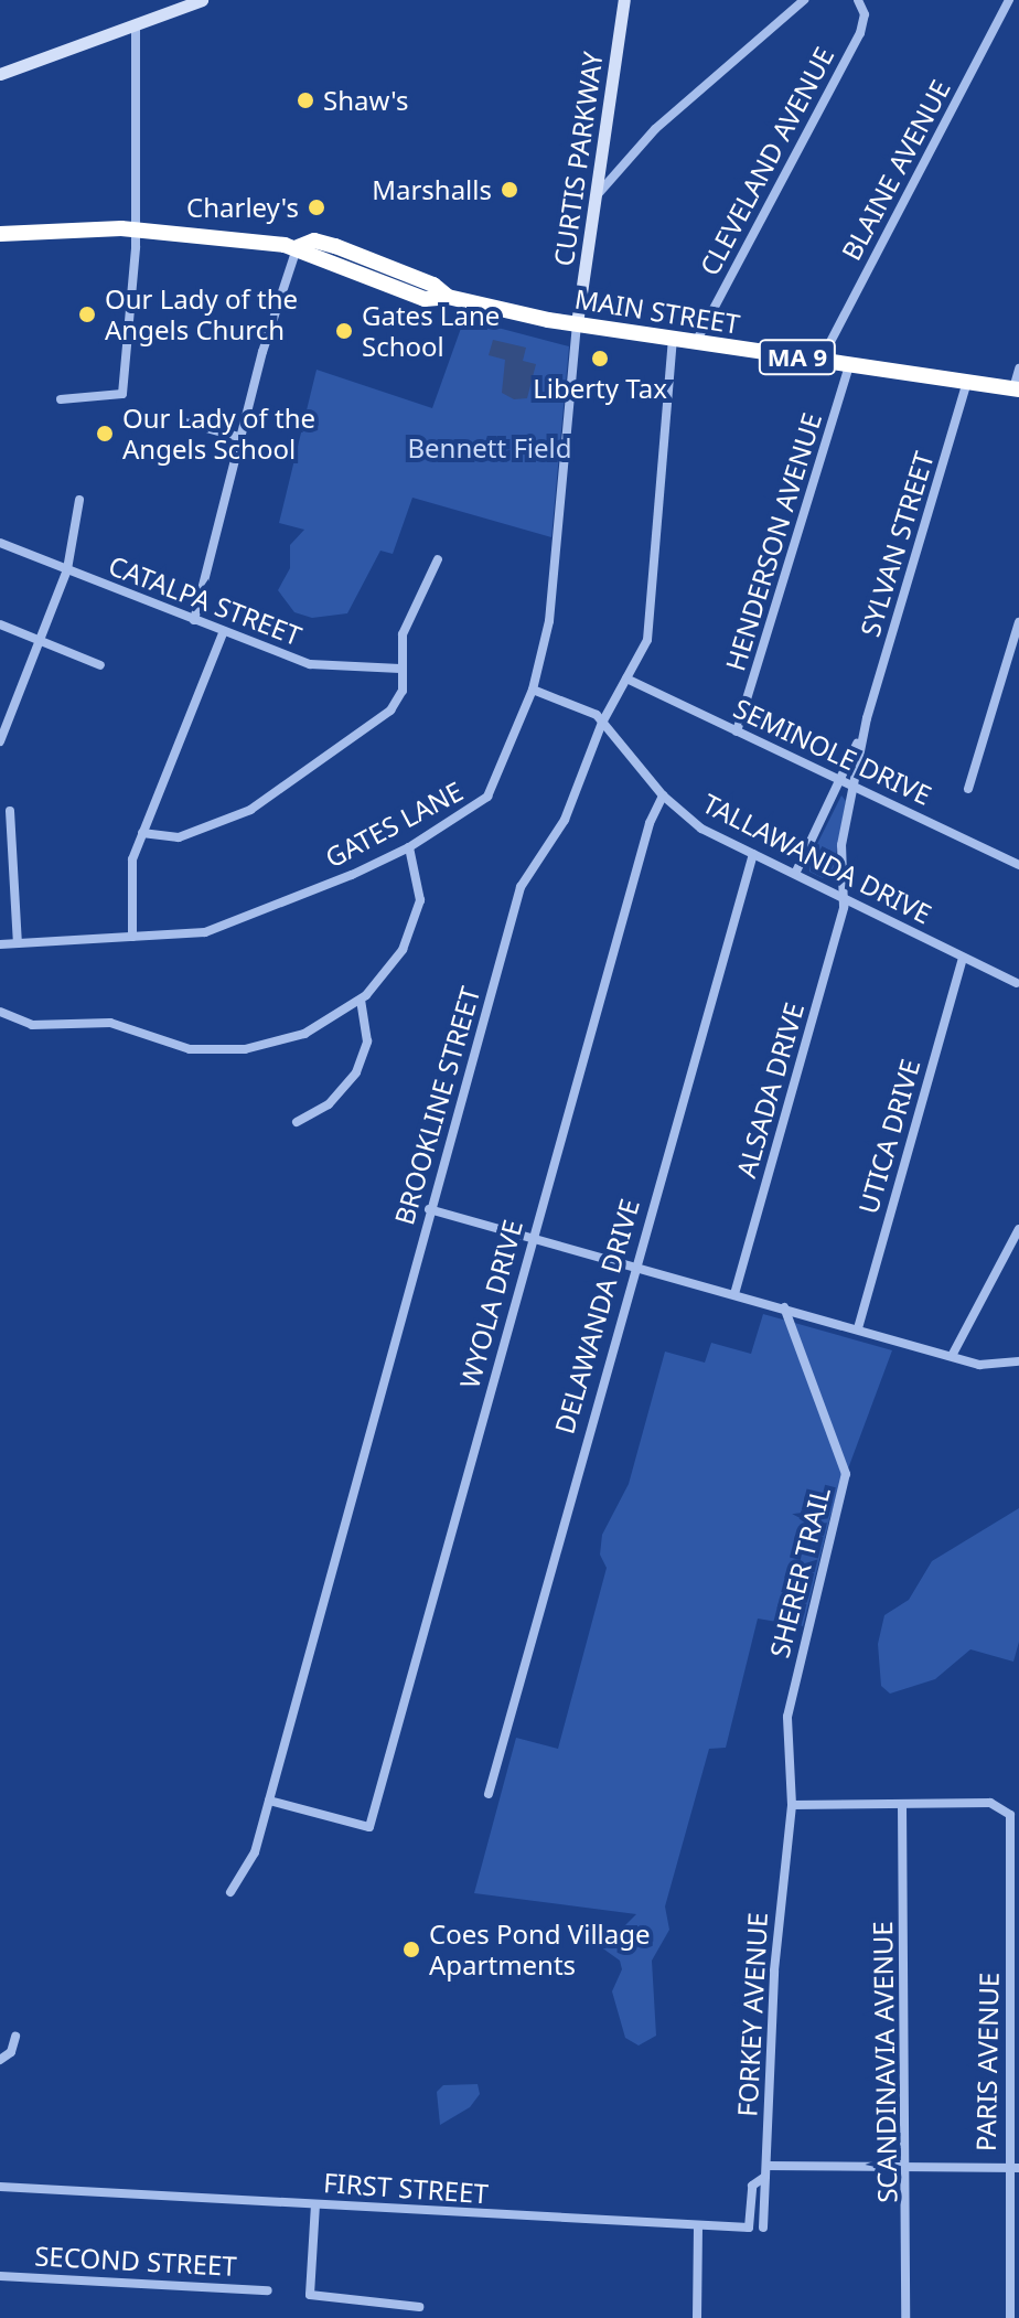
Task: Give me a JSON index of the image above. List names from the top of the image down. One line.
{"streets":{"highway":["MAIN STREET","MA 9"],"street":["CURTIS PARKWAY","CLEVELAND AVENUE","BLAINE AVENUE","HENDERSON AVENUE","SYLVAN STREET","CATALPA STREET","SEMINOLE DRIVE","GATES LANE","TALLAWANDA DRIVE","ALSADA DRIVE","BROOKLINE STREET","UTICA DRIVE","WYOLA DRIVE","DELAWANDA DRIVE","SHERER TRAIL","FORKEY AVENUE","SCANDINAVIA AVENUE","PARIS AVENUE","FIRST STREET","SECOND STREET"]},"crossings":[["CURTIS PARKWAY","MAIN STREET"],["CURTIS PARKWAY","GATES LANE"],["CLEVELAND AVENUE","MAIN STREET"],["BLAINE AVENUE","MAIN STREET"],["MAIN STREET","HENDERSON AVENUE"],["MAIN STREET","SYLVAN STREET"],["MAIN STREET","GATES LANE"],["MAIN STREET","BROOKLINE STREET"],["HENDERSON AVENUE","SEMINOLE DRIVE"],["SYLVAN STREET","SEMINOLE DRIVE"],["SYLVAN STREET","TALLAWANDA DRIVE"],["SYLVAN STREET","ALSADA DRIVE"],["SEMINOLE DRIVE","BROOKLINE STREET"],["GATES LANE","TALLAWANDA DRIVE"],["TALLAWANDA DRIVE","ALSADA DRIVE"],["TALLAWANDA DRIVE","BROOKLINE STREET"],["TALLAWANDA DRIVE","UTICA DRIVE"],["TALLAWANDA DRIVE","WYOLA DRIVE"],["TALLAWANDA DRIVE","DELAWANDA DRIVE"],["BROOKLINE STREET","WYOLA DRIVE"],["SHERER TRAIL","FORKEY AVENUE"],["FORKEY AVENUE","FIRST STREET"],["SCANDINAVIA AVENUE","PARIS AVENUE"]],"parks":["Bennett Field"],"places":["Shaw's","Marshalls","Charley's","Our Lady of the Angels Church","Gates Lane School","Liberty Tax","Our Lady of the Angels School","Coes Pond Village Apartments"]}
